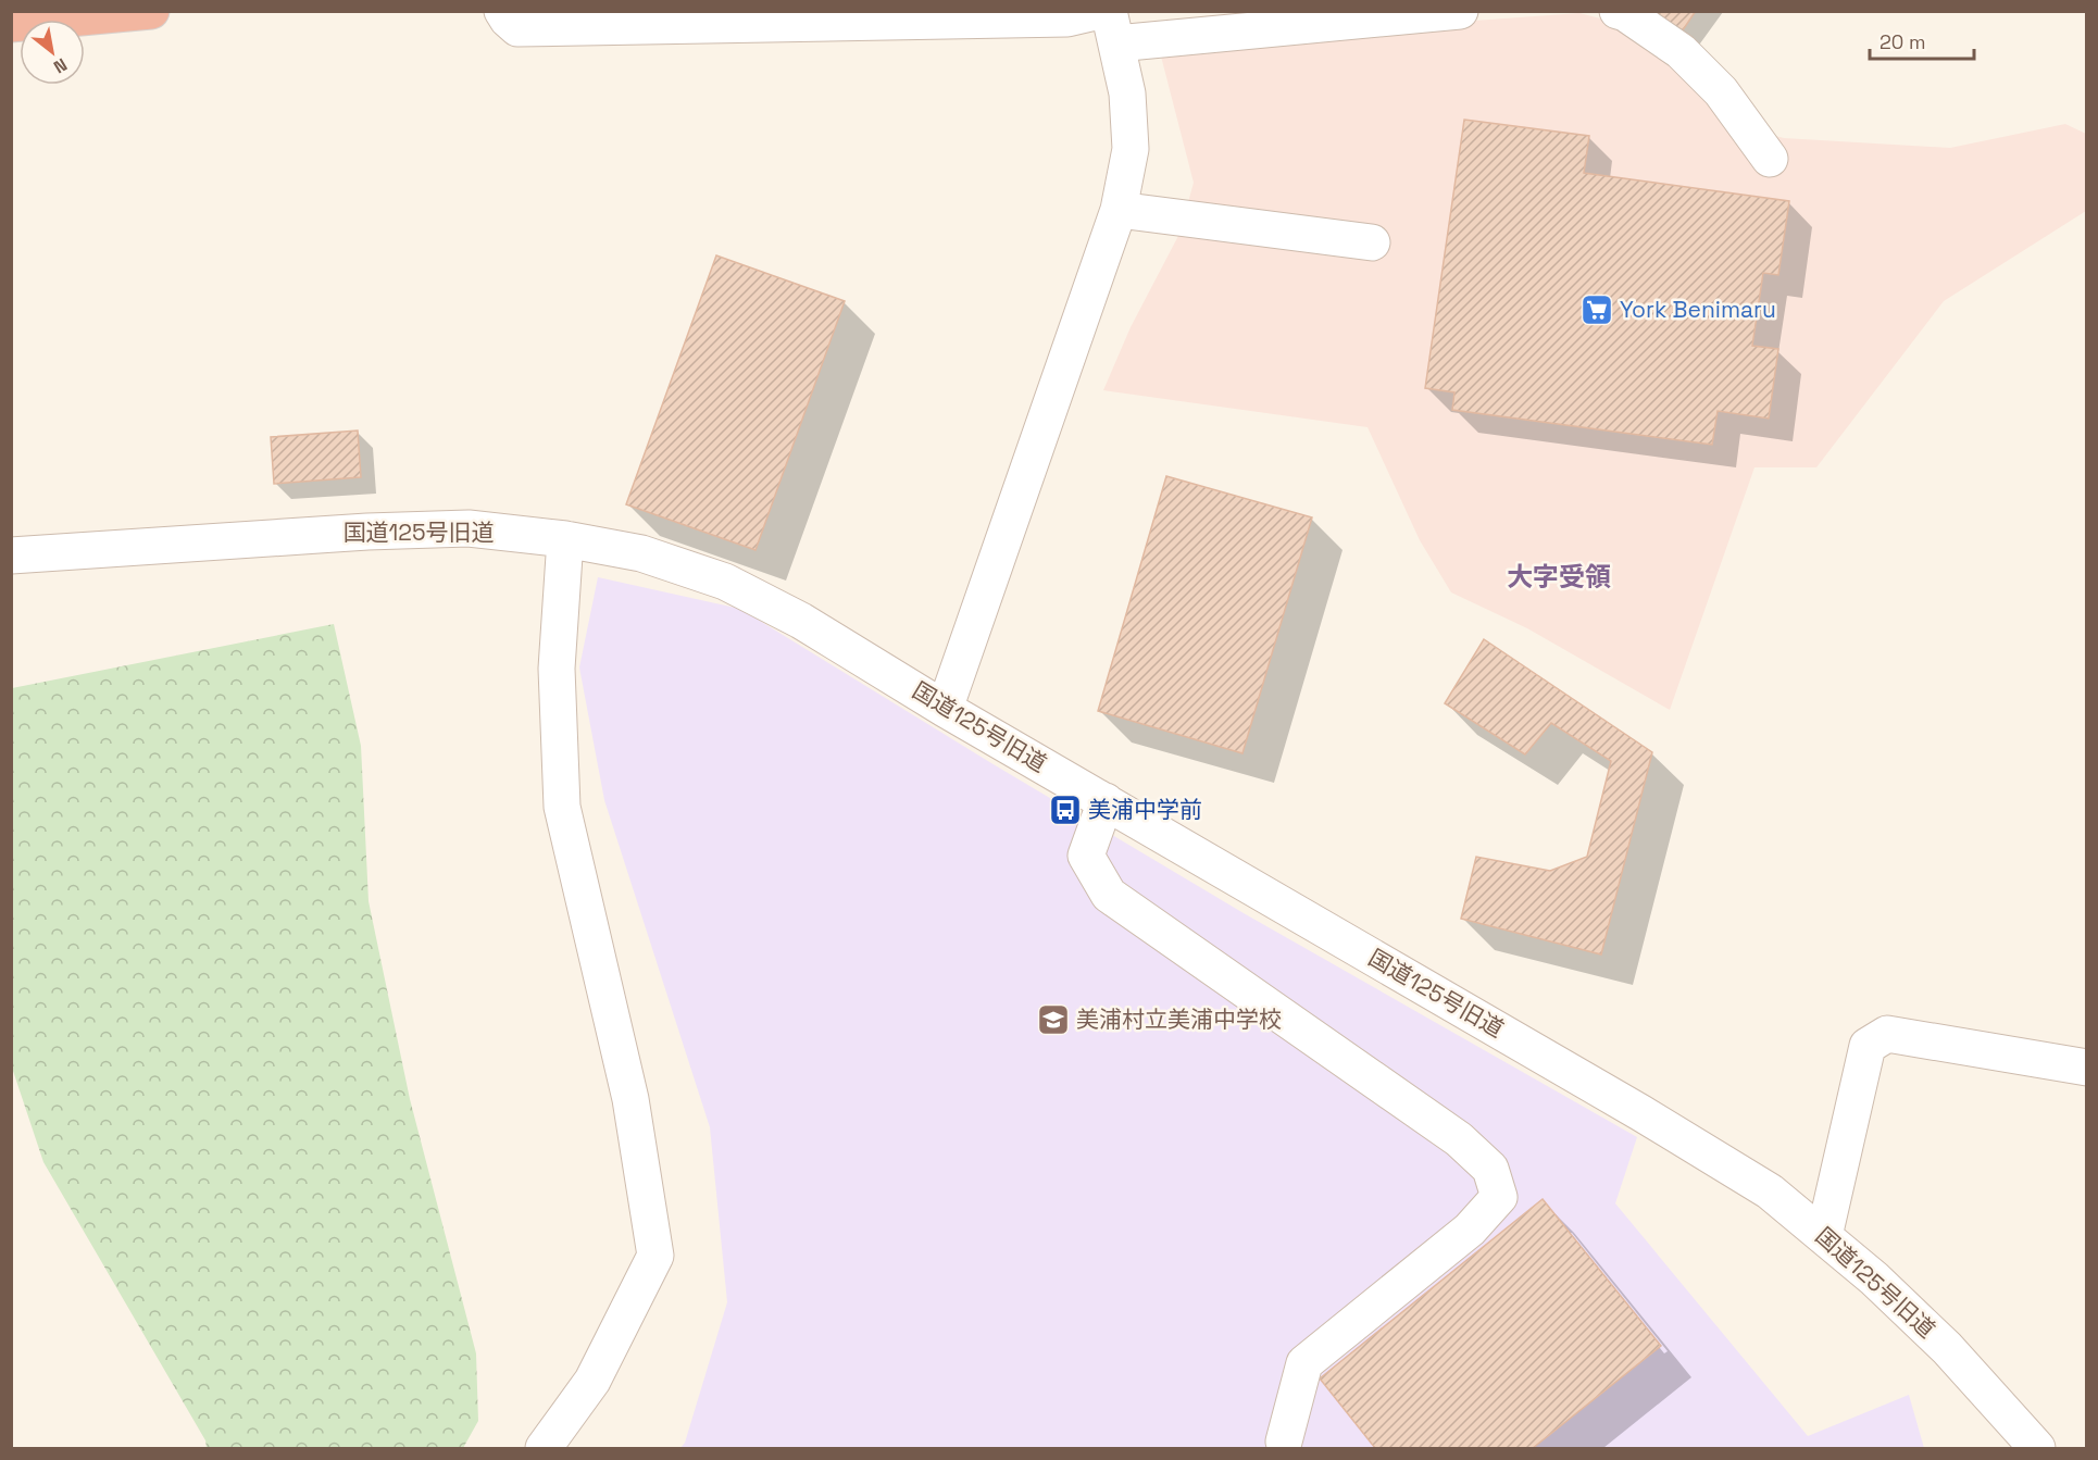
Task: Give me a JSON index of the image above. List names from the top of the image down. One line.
{"streets":{"street":["国道125号旧道"]},"districts":["大字受領"],"places":{"supermarket":["York Benimaru"],"bus stop":["美浦中学前"],"school or university":["美浦村立美浦中学校"]},"scale_bar":"20 m","north":"bottom right"}
